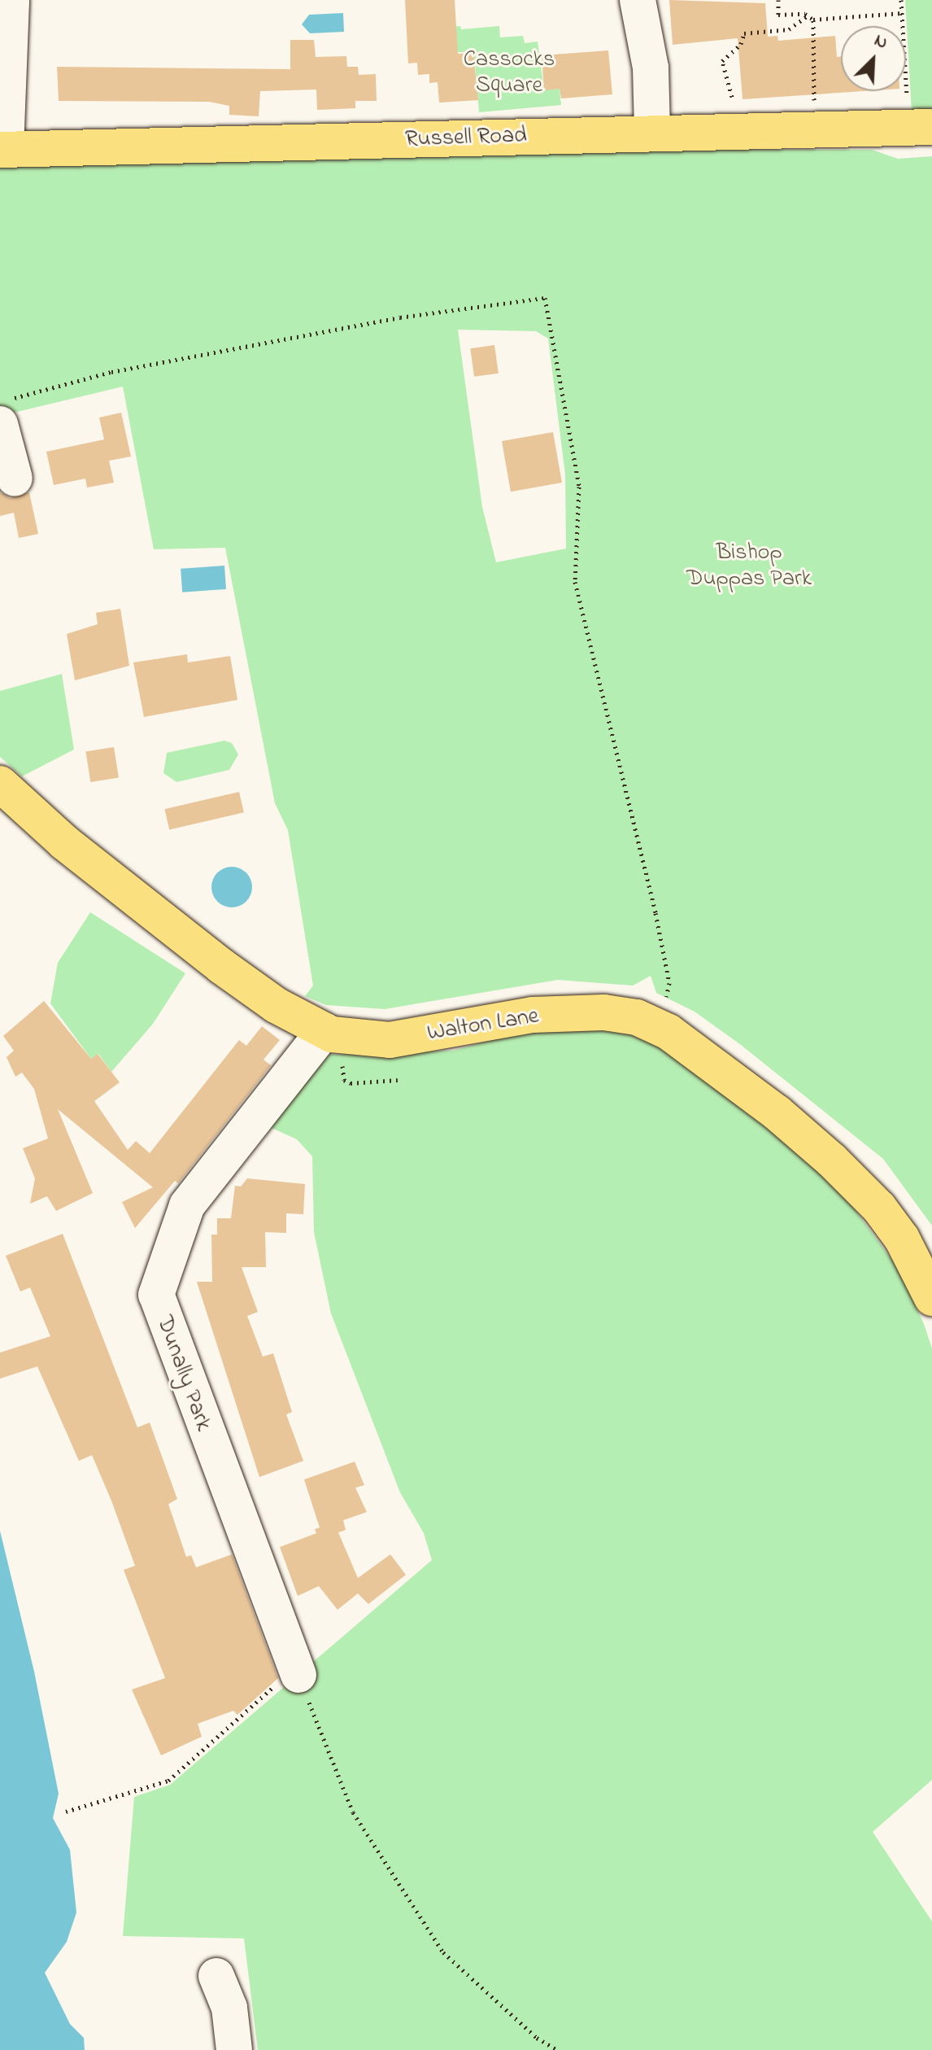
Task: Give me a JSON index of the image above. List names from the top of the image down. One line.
{"streets":{"main road":["Russell Road","Walton Lane"],"street":["Dunally Park"]},"crossings":[["Walton Lane","Dunally Park"]],"parks":["Cassocks Square","Bishop Duppas Park"],"north":"top right"}
